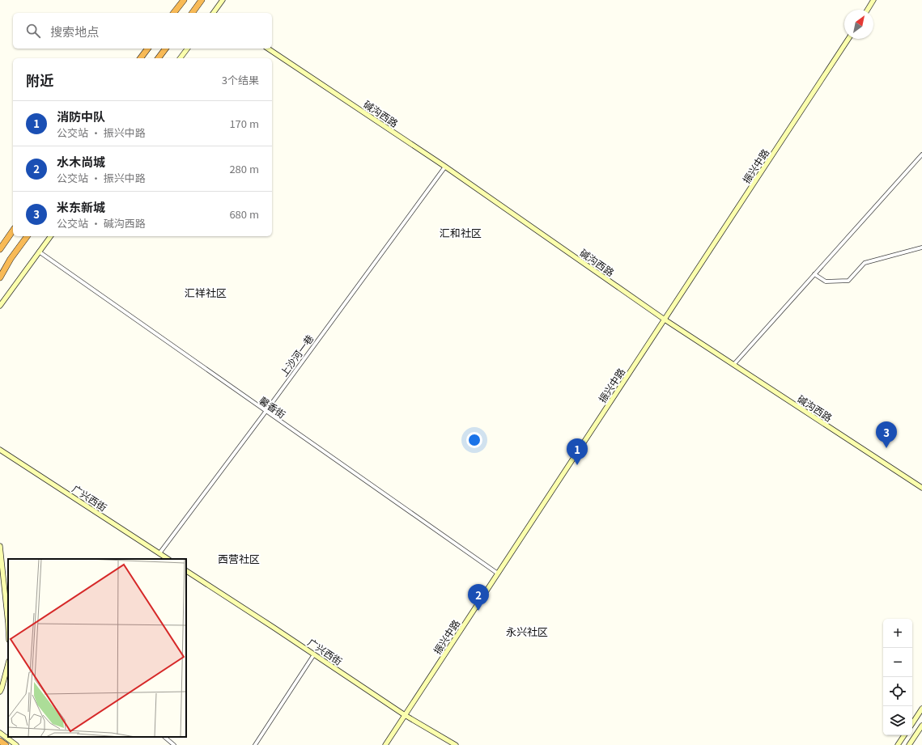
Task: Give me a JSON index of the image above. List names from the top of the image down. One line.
{"streets":{"street":["碱沟西路","振兴中路","上沙河一巷","馨香街","广兴西街"]},"crossings":[["碱沟西路","振兴中路"],["碱沟西路","上沙河一巷"],["振兴中路","馨香街"],["振兴中路","广兴西街"],["上沙河一巷","馨香街"],["上沙河一巷","广兴西街"]],"districts":["汇和社区","汇祥社区","西营社区","永兴社区"],"north":"top right","page":{"search":"搜索地点","heading":["附近","3个结果"],"list":[{"mark":"1","name":"消防中队","note":"公交站 · 振兴中路","value":"170 m"},{"mark":"2","name":"水木尚城","note":"公交站 · 振兴中路","value":"280 m"},{"mark":"3","name":"米东新城","note":"公交站 · 碱沟西路","value":"680 m"}],"pins":["3","1","2"],"map_buttons":["+","−"]}}
